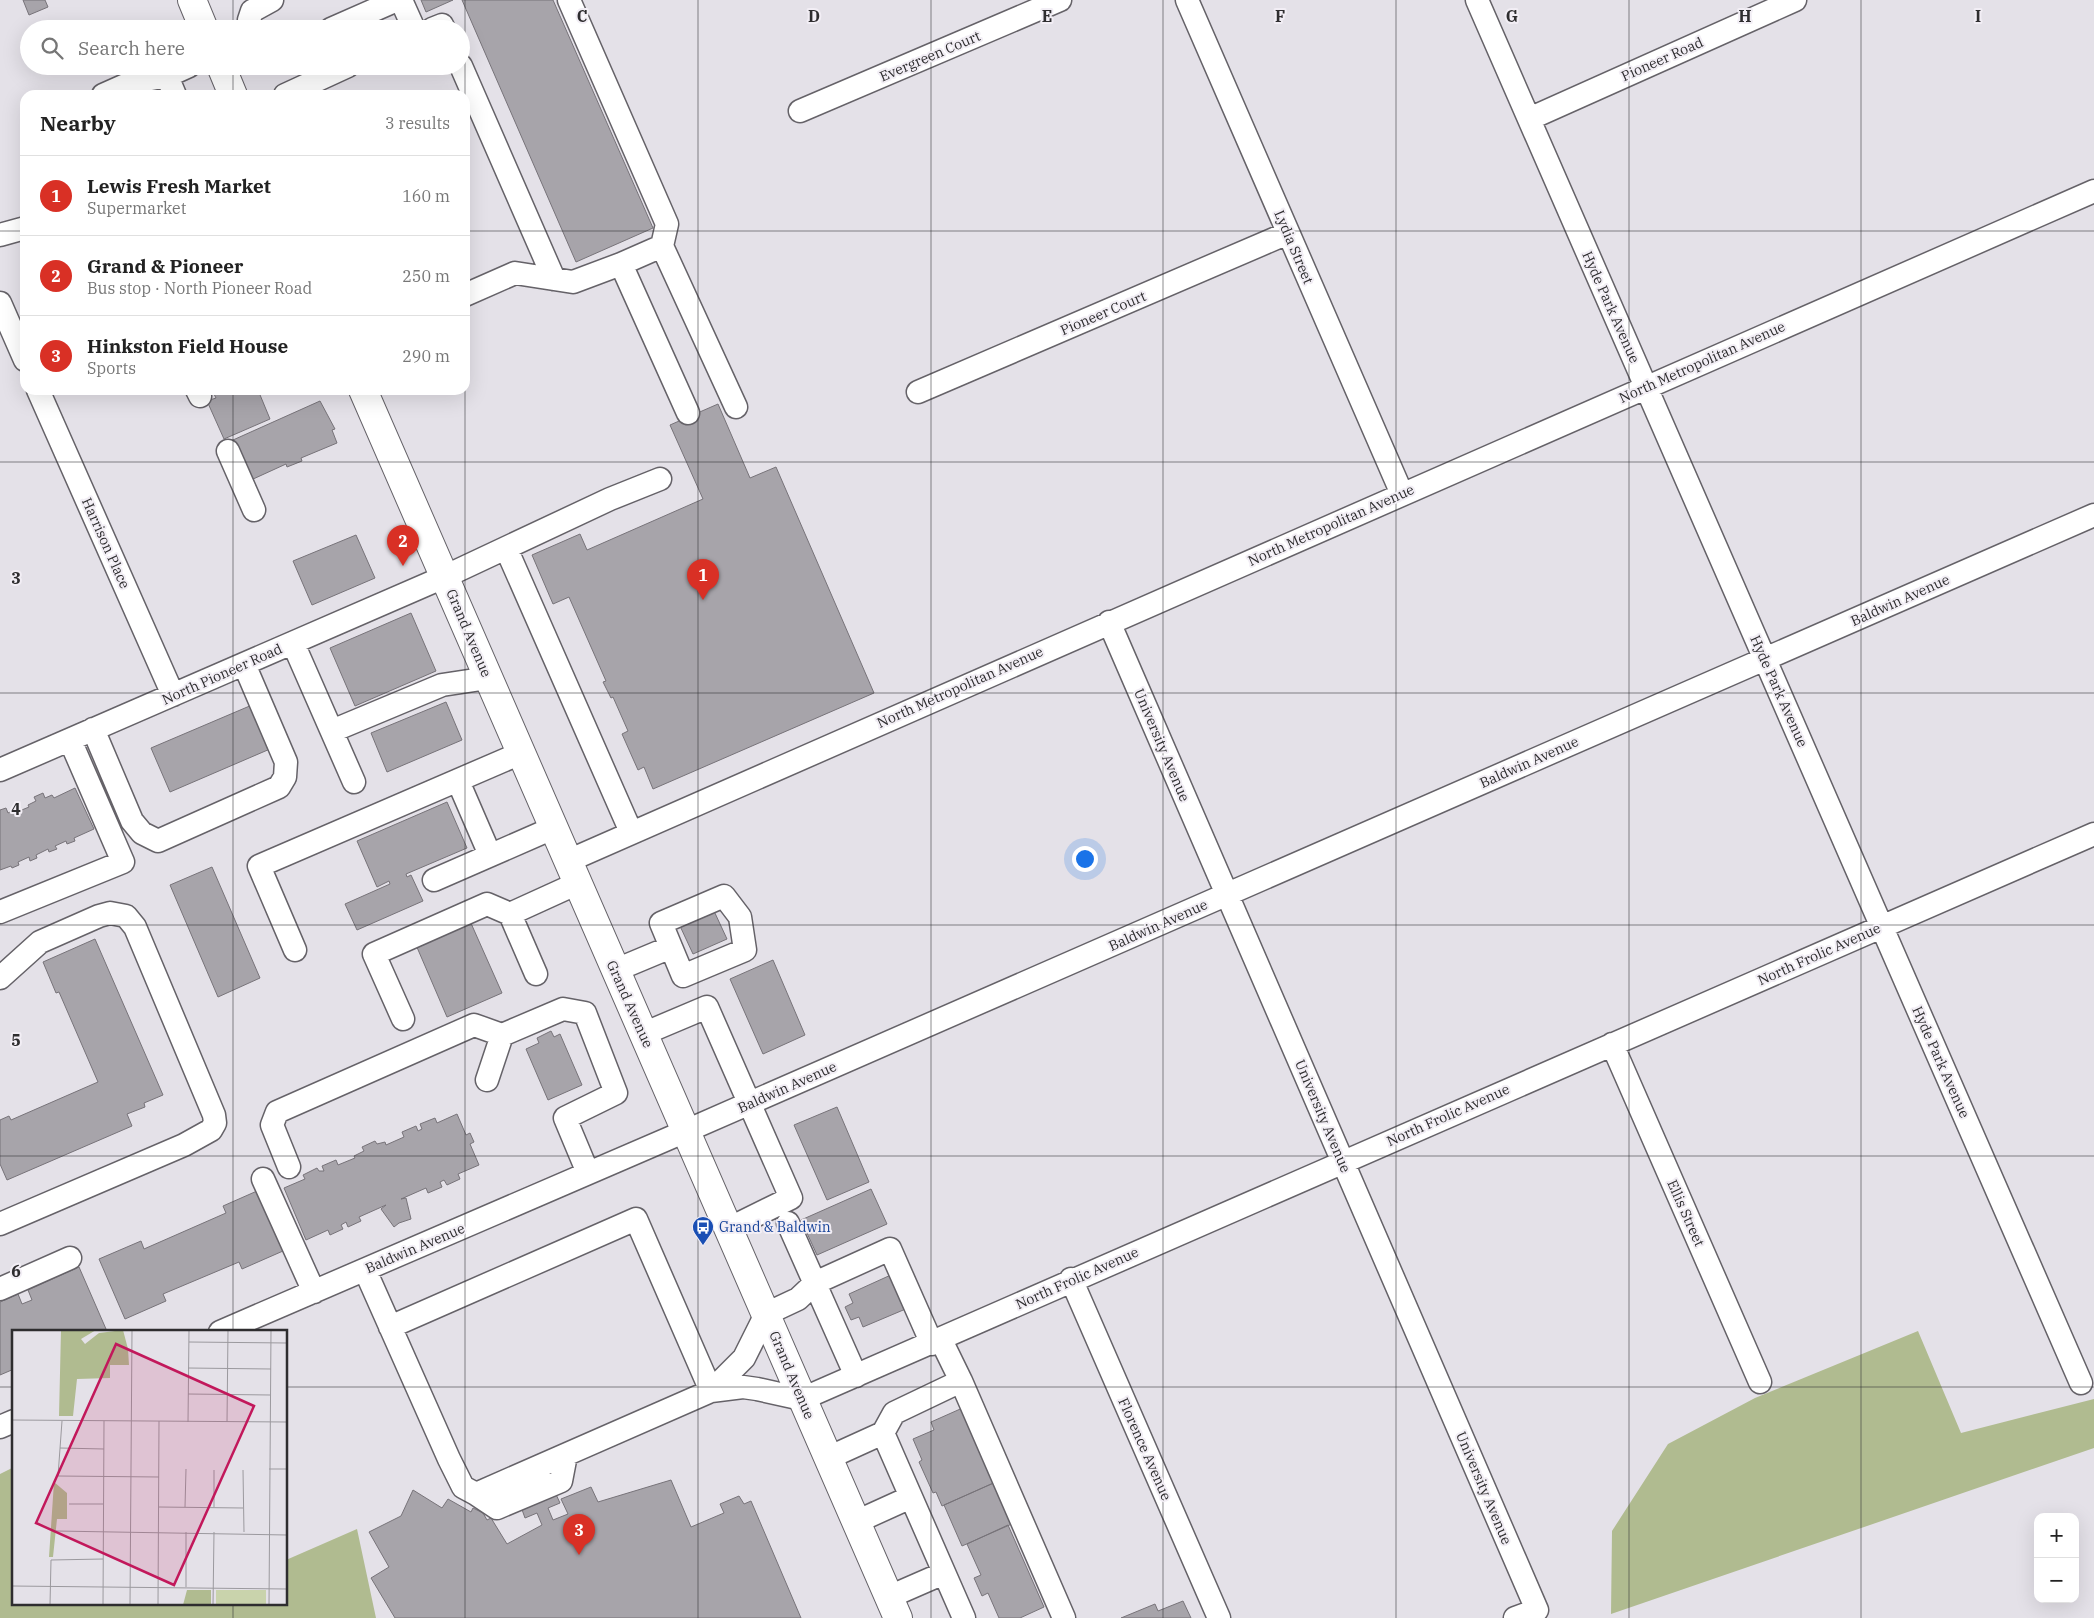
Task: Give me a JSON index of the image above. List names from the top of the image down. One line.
{"streets":{"main road":["Grand Avenue"],"street":["Evergreen Court","Pioneer Road","Lydia Street","Hyde Park Avenue","Pioneer Court","North Metropolitan Avenue","Harrison Place","Baldwin Avenue","North Pioneer Road","University Avenue","North Frolic Avenue","Ellis Street","Florence Avenue"]},"crossings":[["Pioneer Road","Hyde Park Avenue"],["Lydia Street","Pioneer Court"],["Lydia Street","North Metropolitan Avenue"],["Hyde Park Avenue","North Metropolitan Avenue"],["Hyde Park Avenue","Baldwin Avenue"],["Hyde Park Avenue","North Frolic Avenue"],["North Metropolitan Avenue","Grand Avenue"],["North Metropolitan Avenue","University Avenue"],["Harrison Place","North Pioneer Road"],["Baldwin Avenue","Grand Avenue"],["Baldwin Avenue","University Avenue"],["Grand Avenue","North Pioneer Road"],["Grand Avenue","North Frolic Avenue"],["University Avenue","North Frolic Avenue"],["North Frolic Avenue","Ellis Street"],["North Frolic Avenue","Florence Avenue"]],"places":{"bus stop":["Grand & Baldwin"]},"page":{"search":"Search here","heading":["Nearby","3 results"],"list":[{"mark":"1","name":"Lewis Fresh Market","note":"Supermarket","value":"160 m"},{"mark":"2","name":"Grand & Pioneer","note":"Bus stop · North Pioneer Road","value":"250 m"},{"mark":"3","name":"Hinkston Field House","note":"Sports","value":"290 m"}],"pins":["2","1","3"],"map_buttons":["+","−"]},"grid":{"columns":["C","D","E","F","G","H","I"],"rows":["3","4","5","6"]}}
